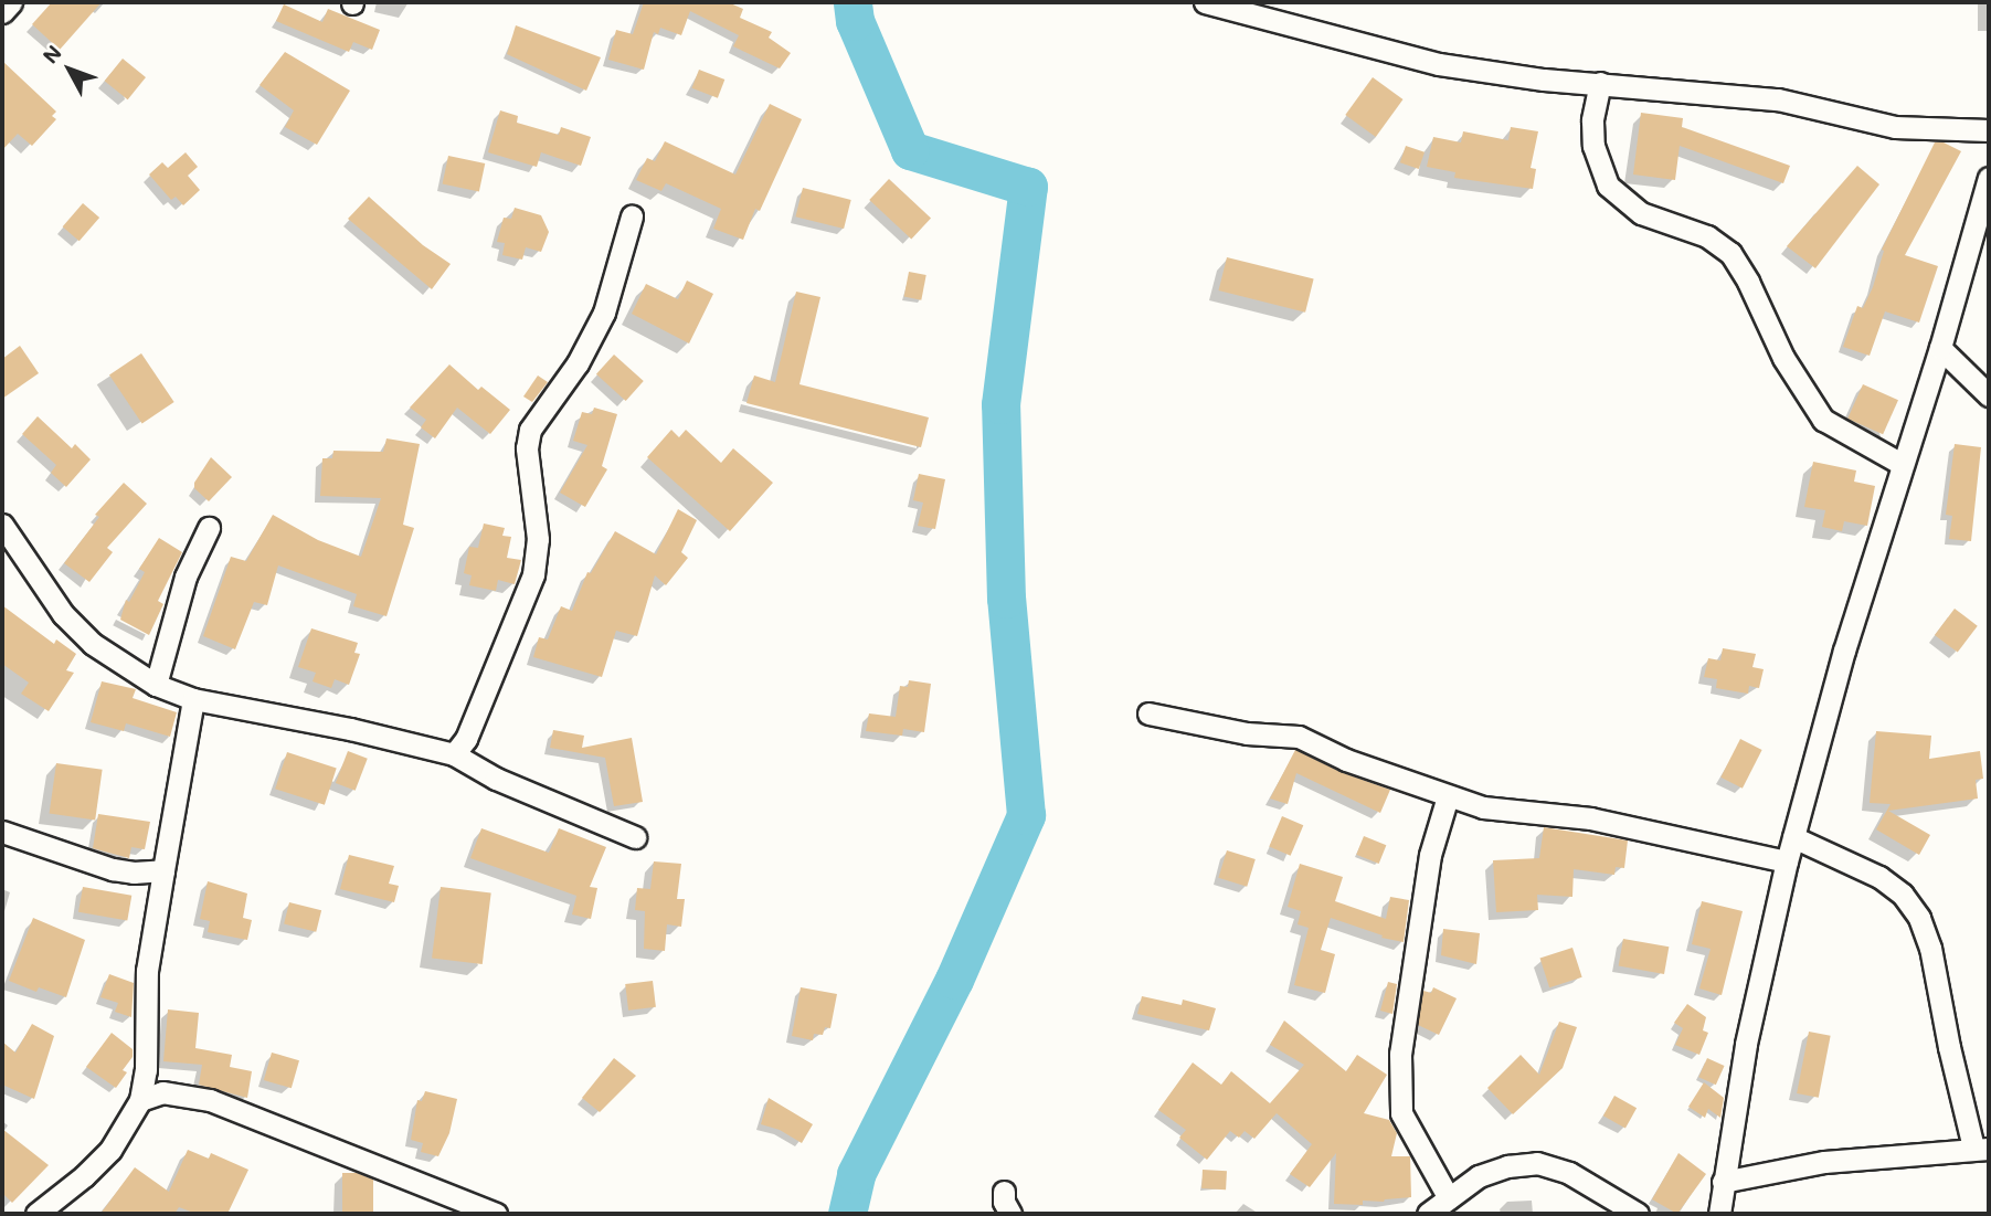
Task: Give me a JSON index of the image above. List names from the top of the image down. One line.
{"north":"top left"}
